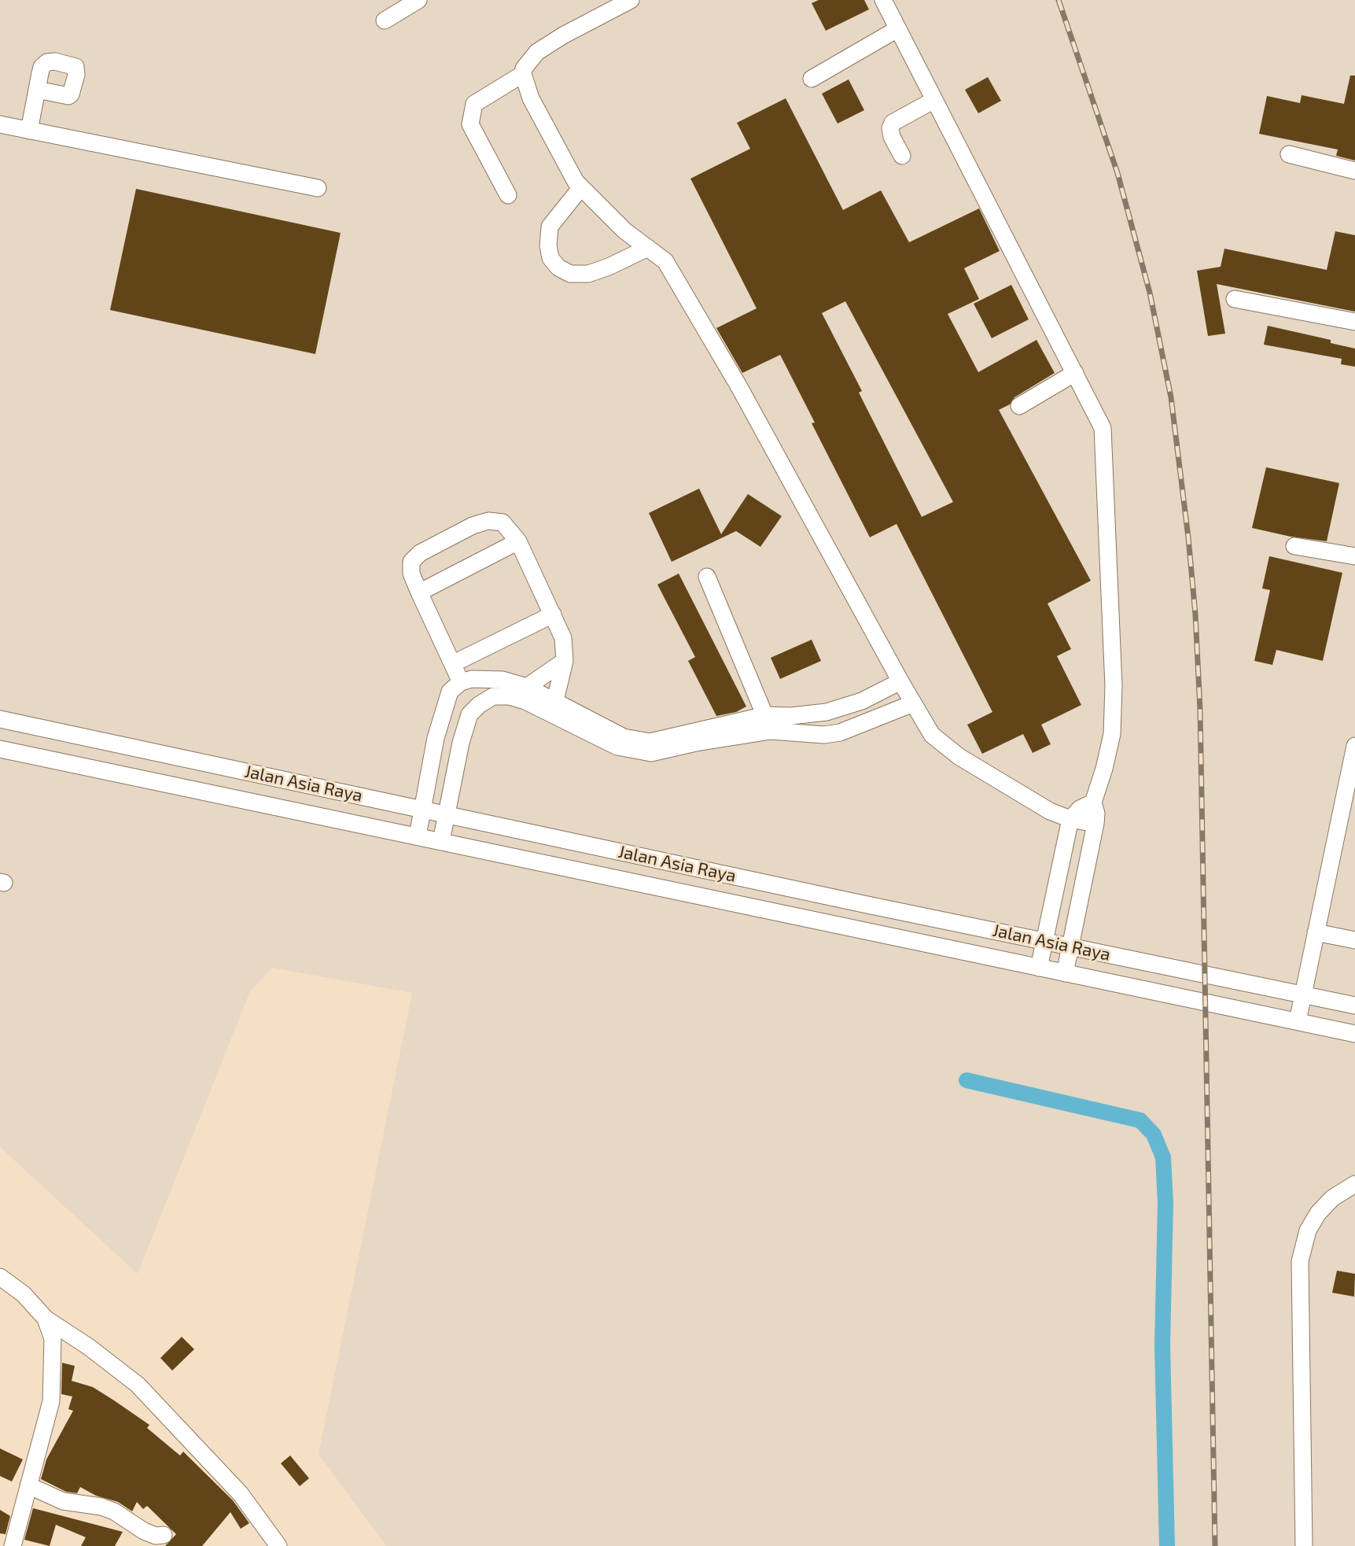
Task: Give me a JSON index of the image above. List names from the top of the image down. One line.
{"streets":{"street":["Jalan Asia Raya"]}}
